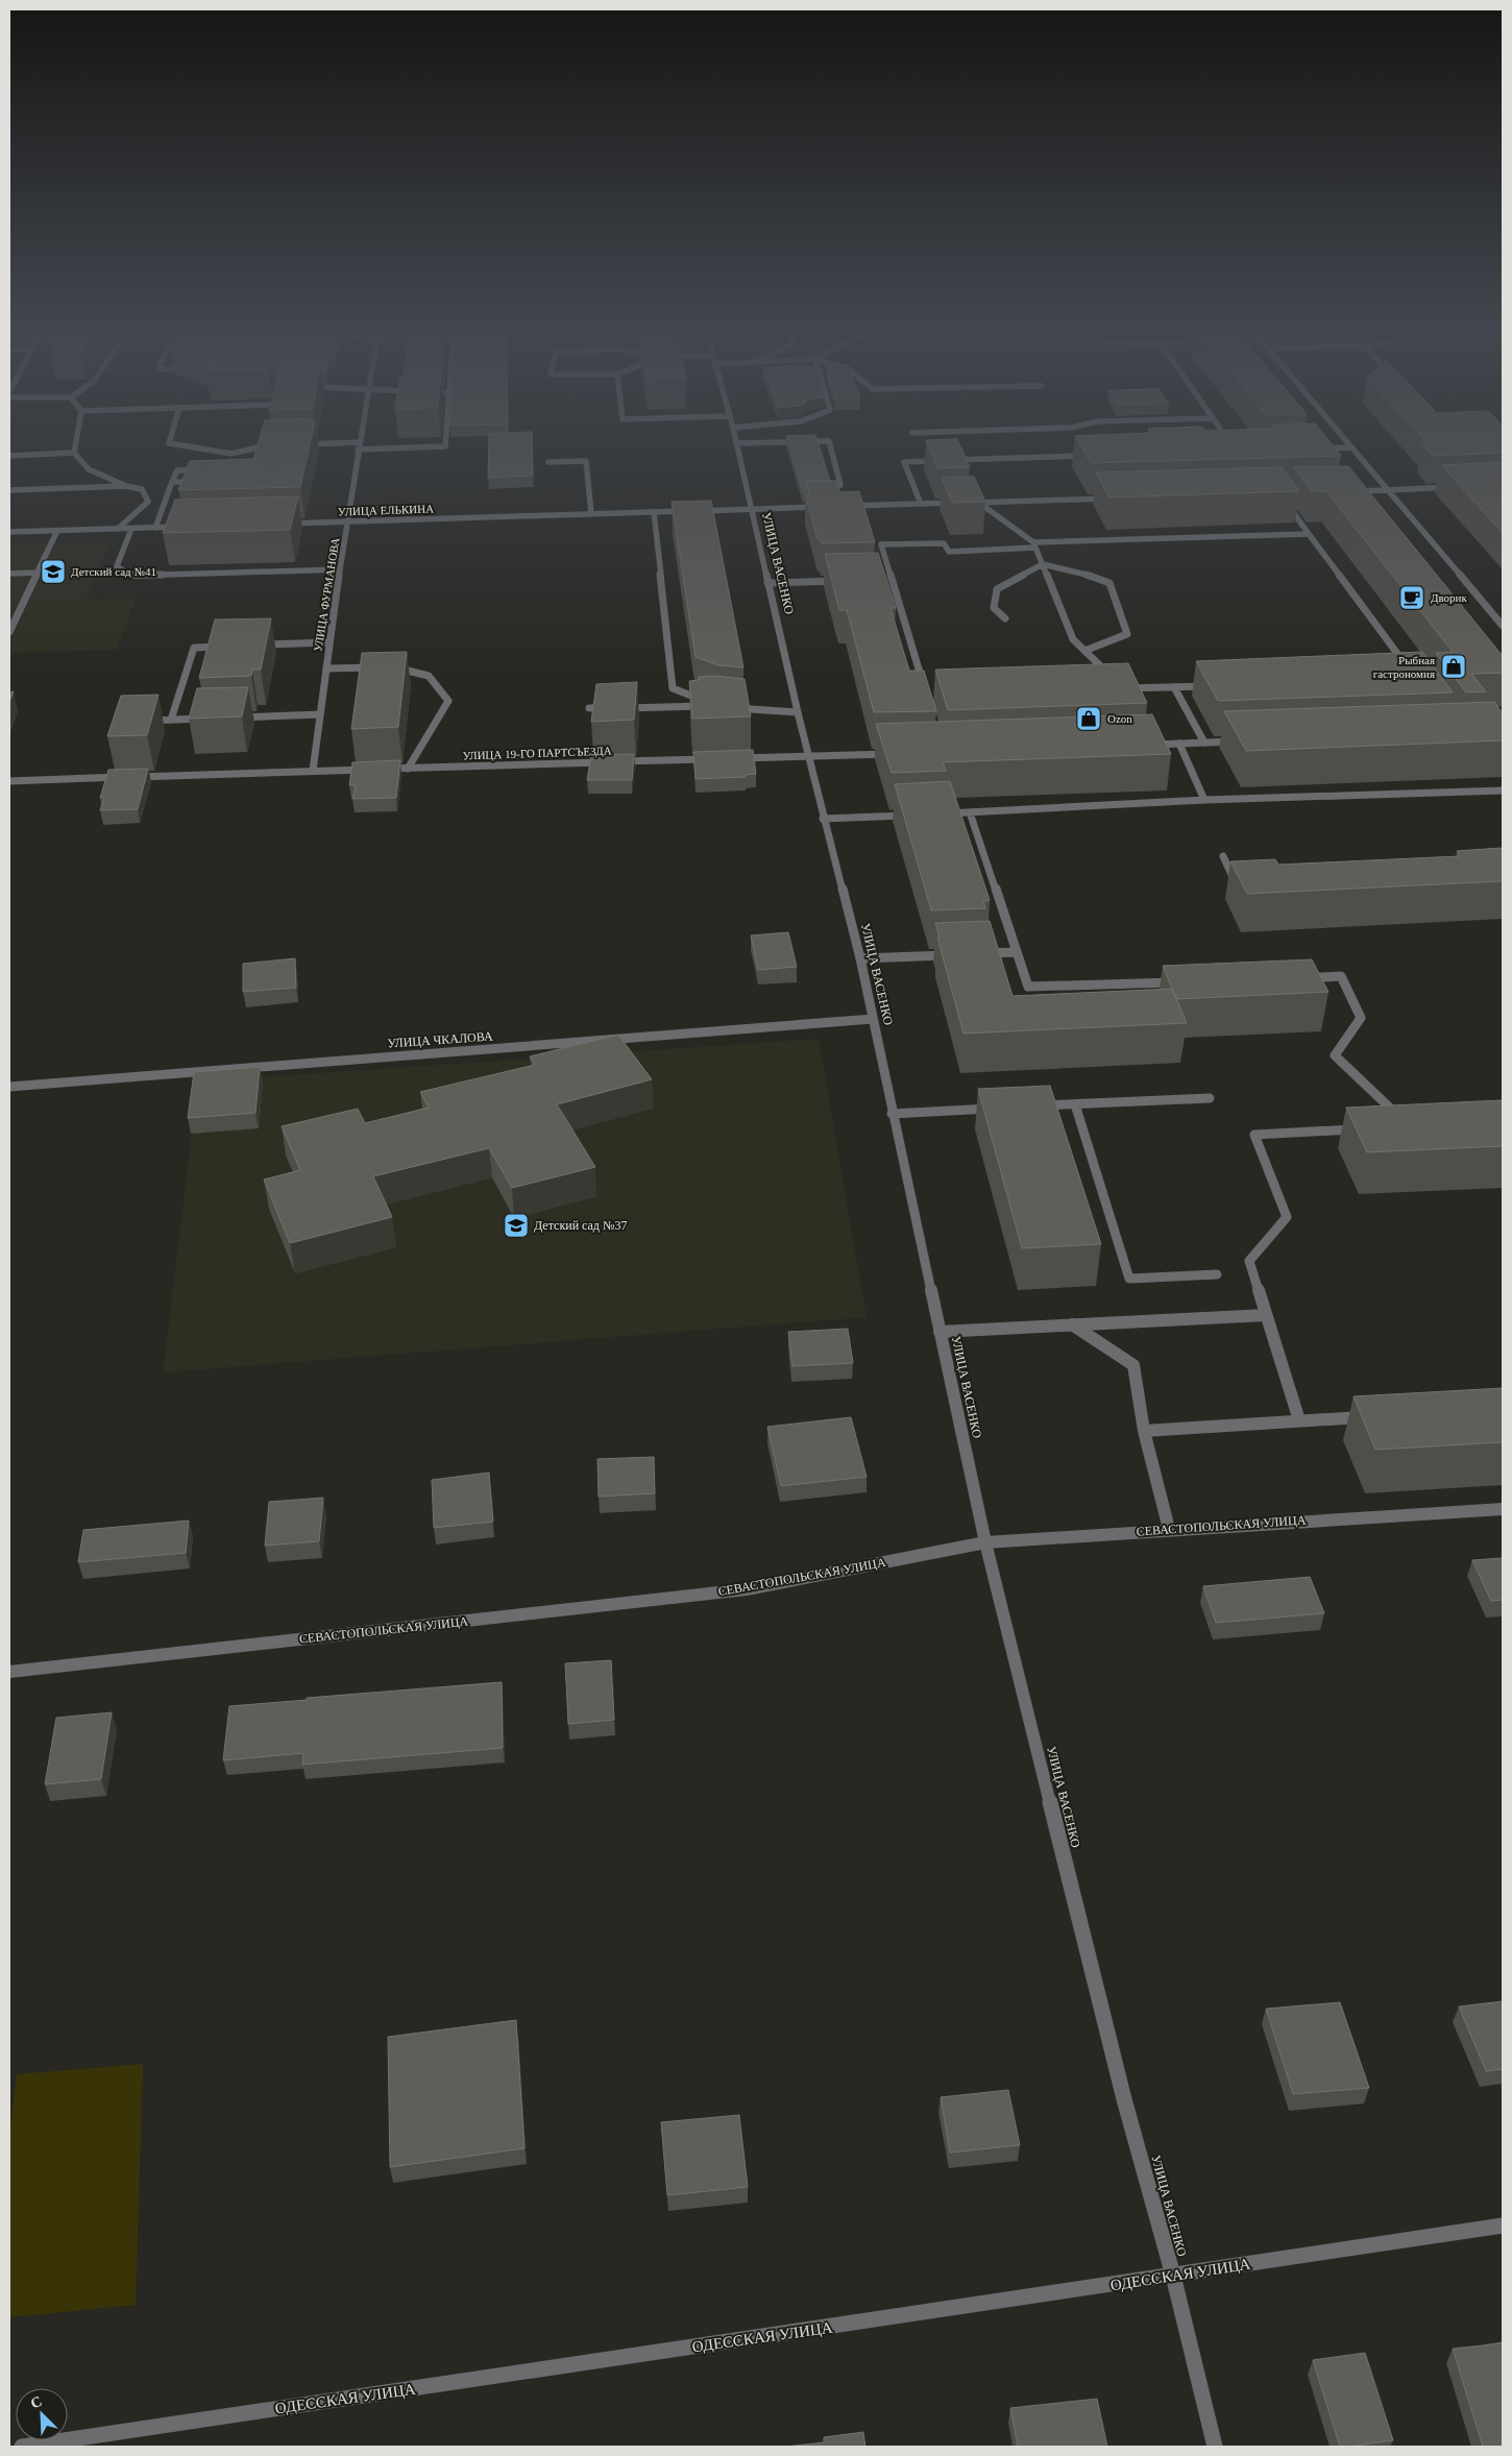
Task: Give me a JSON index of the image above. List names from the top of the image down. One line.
{"streets":{"street":["УЛИЦА ЕЛЬКИНА","УЛИЦА ВАСЕНКО","УЛИЦА ФУРМАНОВА","УЛИЦА 19-ГО ПАРТСЪЕЗДА","УЛИЦА ЧКАЛОВА","СЕВАСТОПОЛЬСКАЯ УЛИЦА","ОДЕССКАЯ УЛИЦА"]},"crossings":[["УЛИЦА ЕЛЬКИНА","УЛИЦА ВАСЕНКО"],["УЛИЦА ЕЛЬКИНА","УЛИЦА ФУРМАНОВА"],["УЛИЦА ВАСЕНКО","УЛИЦА ЧКАЛОВА"],["УЛИЦА ВАСЕНКО","СЕВАСТОПОЛЬСКАЯ УЛИЦА"],["УЛИЦА ВАСЕНКО","ОДЕССКАЯ УЛИЦА"],["УЛИЦА ФУРМАНОВА","УЛИЦА 19-ГО ПАРТСЪЕЗДА"]],"places":{"school or university":["Детский сад №41","Детский сад №37"],"cafe":["Дворик"],"shop":["Рыбная гастрономия","Ozon"]},"north":"top left"}
